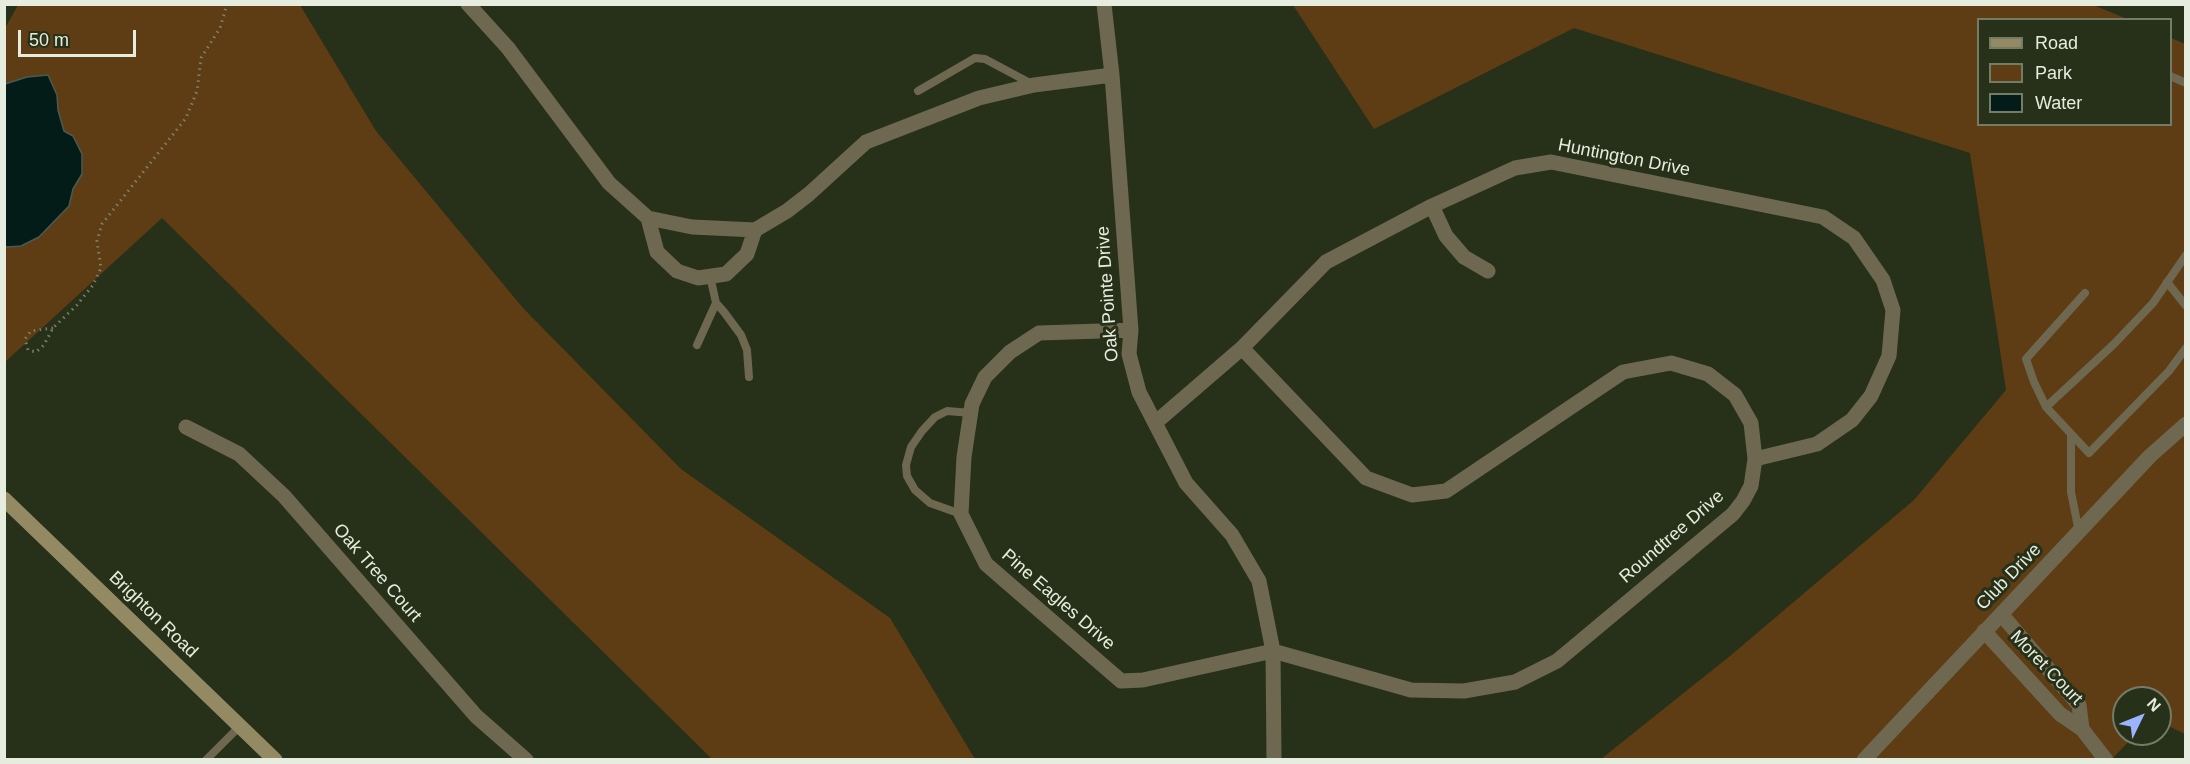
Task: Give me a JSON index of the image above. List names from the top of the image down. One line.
{"streets":{"street":["Huntington Drive","Oak Pointe Drive","Roundtree Drive","Oak Tree Court","Club Drive","Pine Eagles Drive","Brighton Road","Moret Court"]},"crossings":[["Huntington Drive","Oak Pointe Drive"],["Huntington Drive","Roundtree Drive"],["Oak Pointe Drive","Roundtree Drive"],["Oak Pointe Drive","Pine Eagles Drive"],["Roundtree Drive","Pine Eagles Drive"],["Club Drive","Moret Court"]],"legend":["Road","Park","Water"],"scale_bar":"50 m","north":"top right"}
